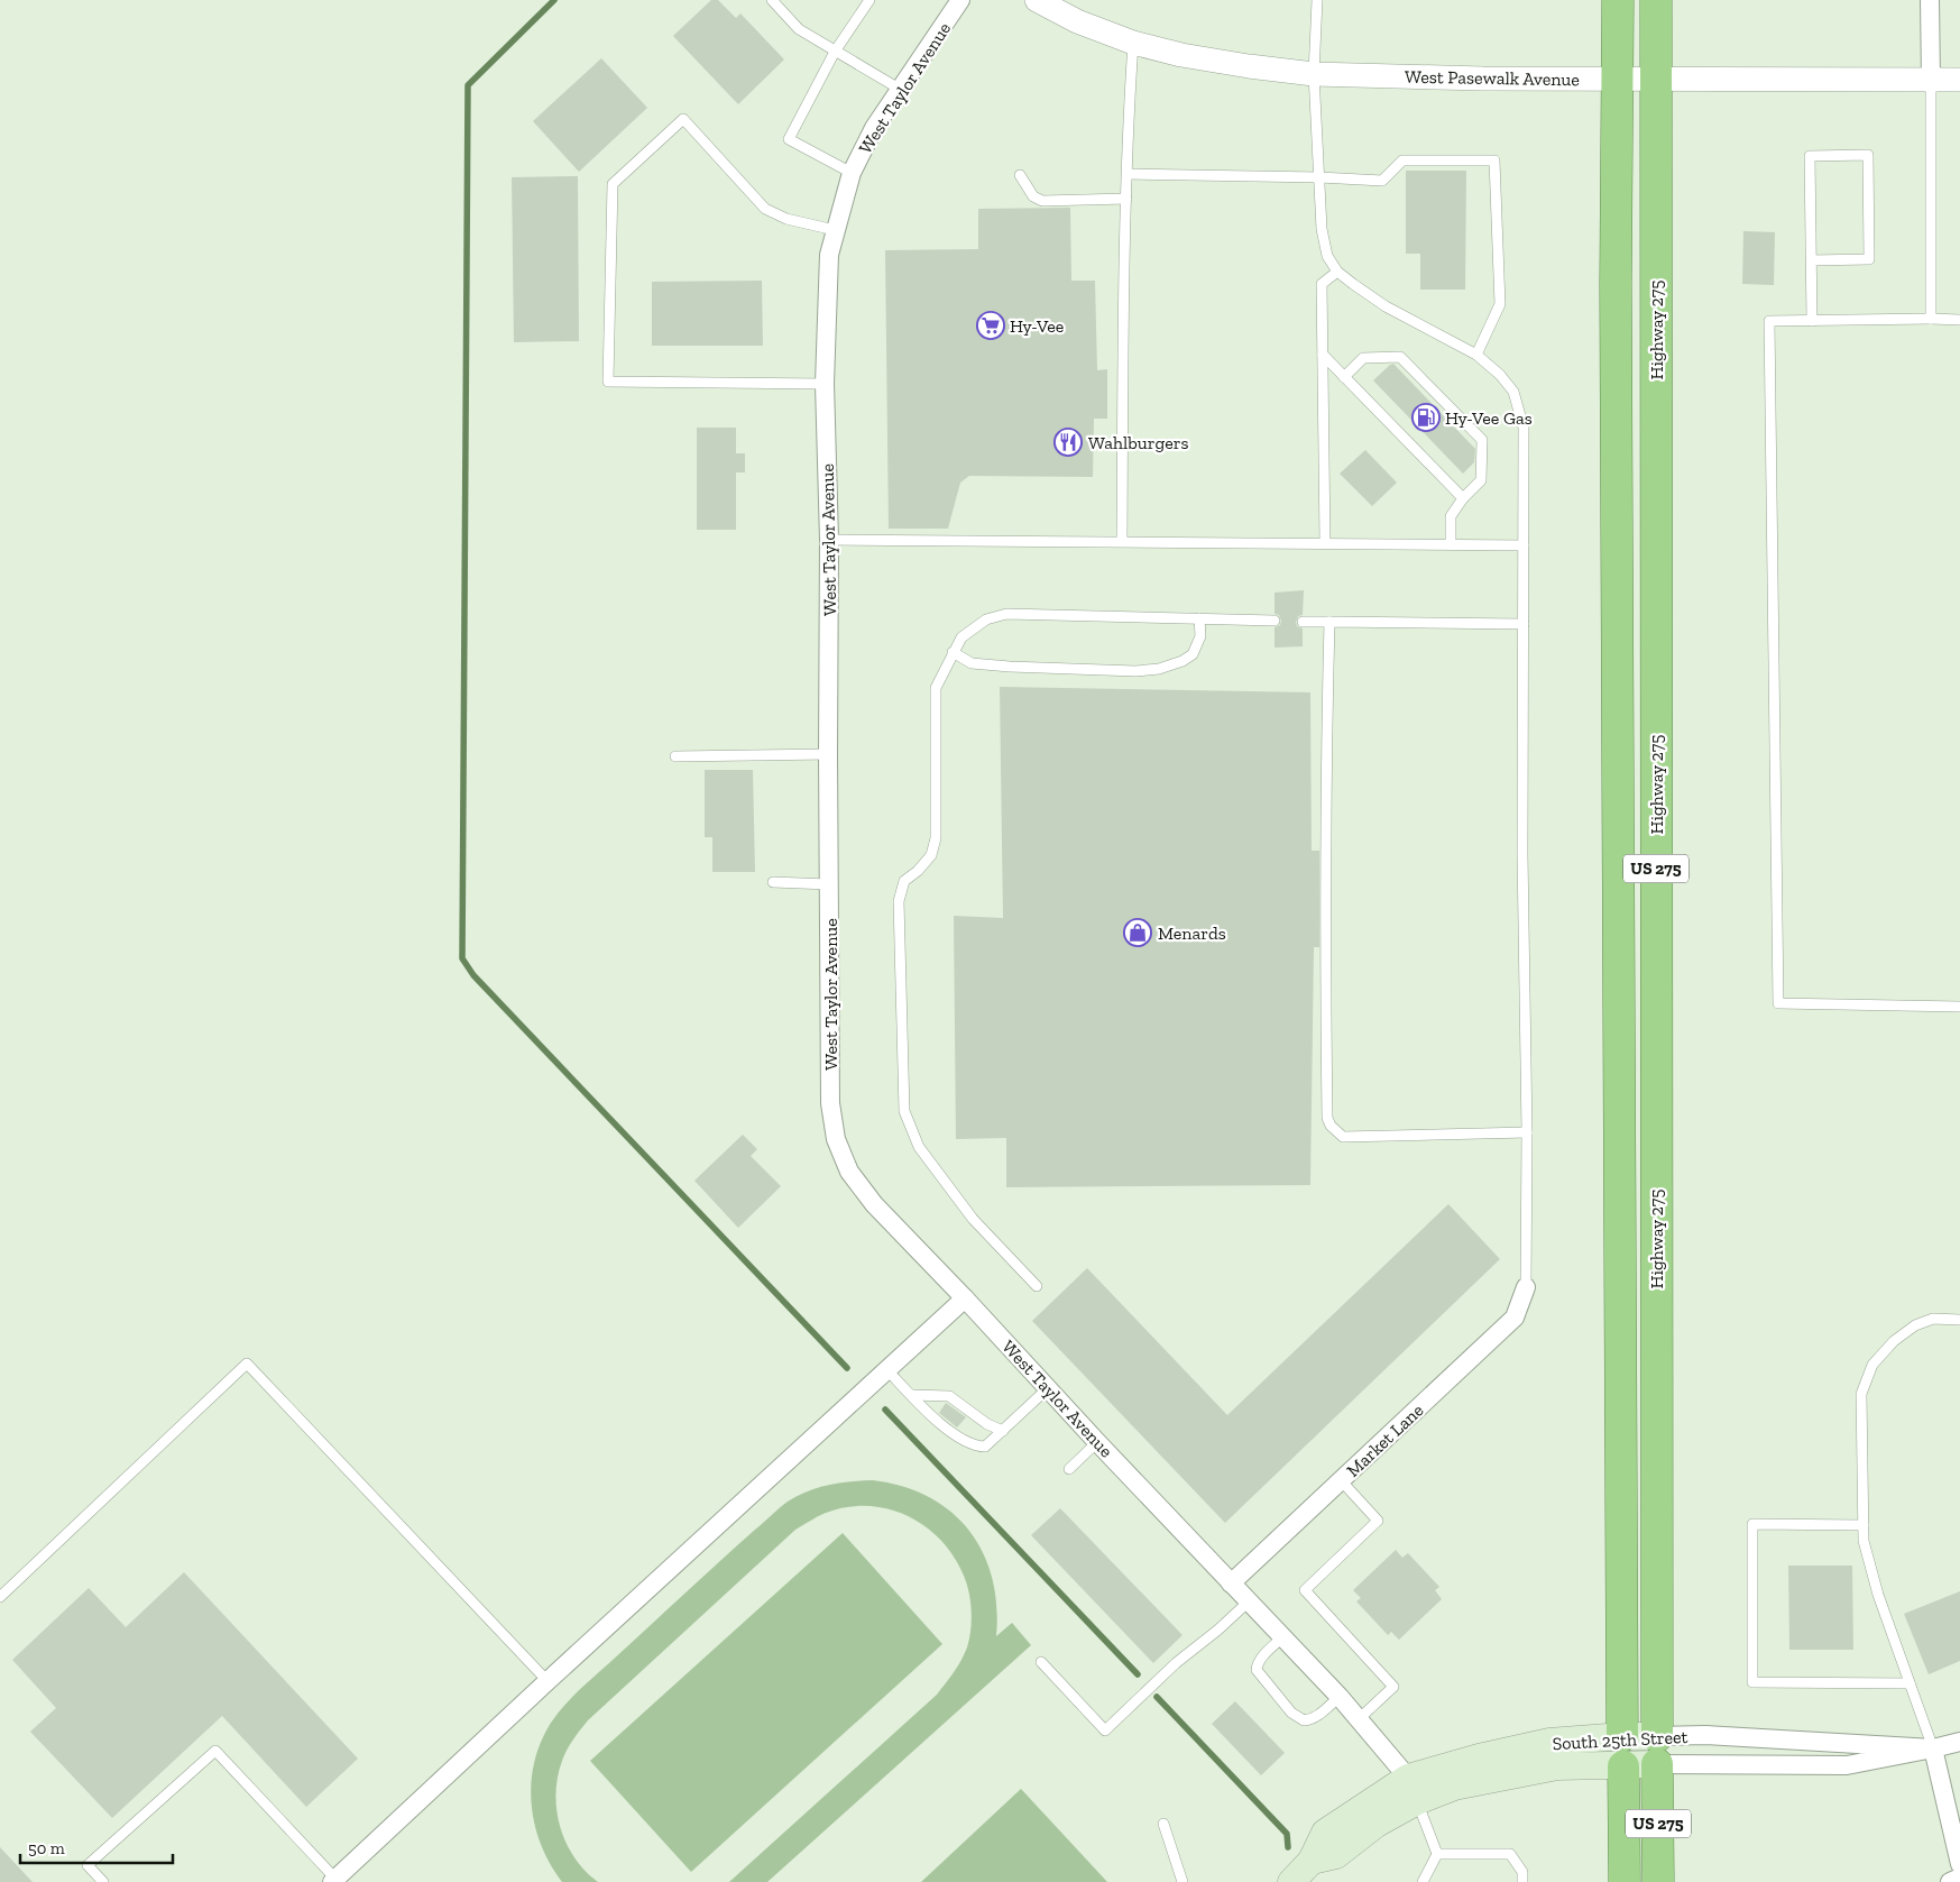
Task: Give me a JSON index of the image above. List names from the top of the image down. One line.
{"streets":{"highway":["Highway 275","US 275"],"main road":["South 25th Street"],"street":["West Pasewalk Avenue","West Taylor Avenue","Market Lane"]},"crossings":[["West Pasewalk Avenue","Highway 275"],["West Taylor Avenue","Market Lane"],["West Taylor Avenue","South 25th Street"],["Highway 275","South 25th Street"],["US 275","South 25th Street"]],"places":{"supermarket":["Hy-Vee"],"fuel station":["Hy-Vee Gas"],"restaurant":["Wahlburgers"],"shop":["Menards"]},"scale_bar":"50 m"}
